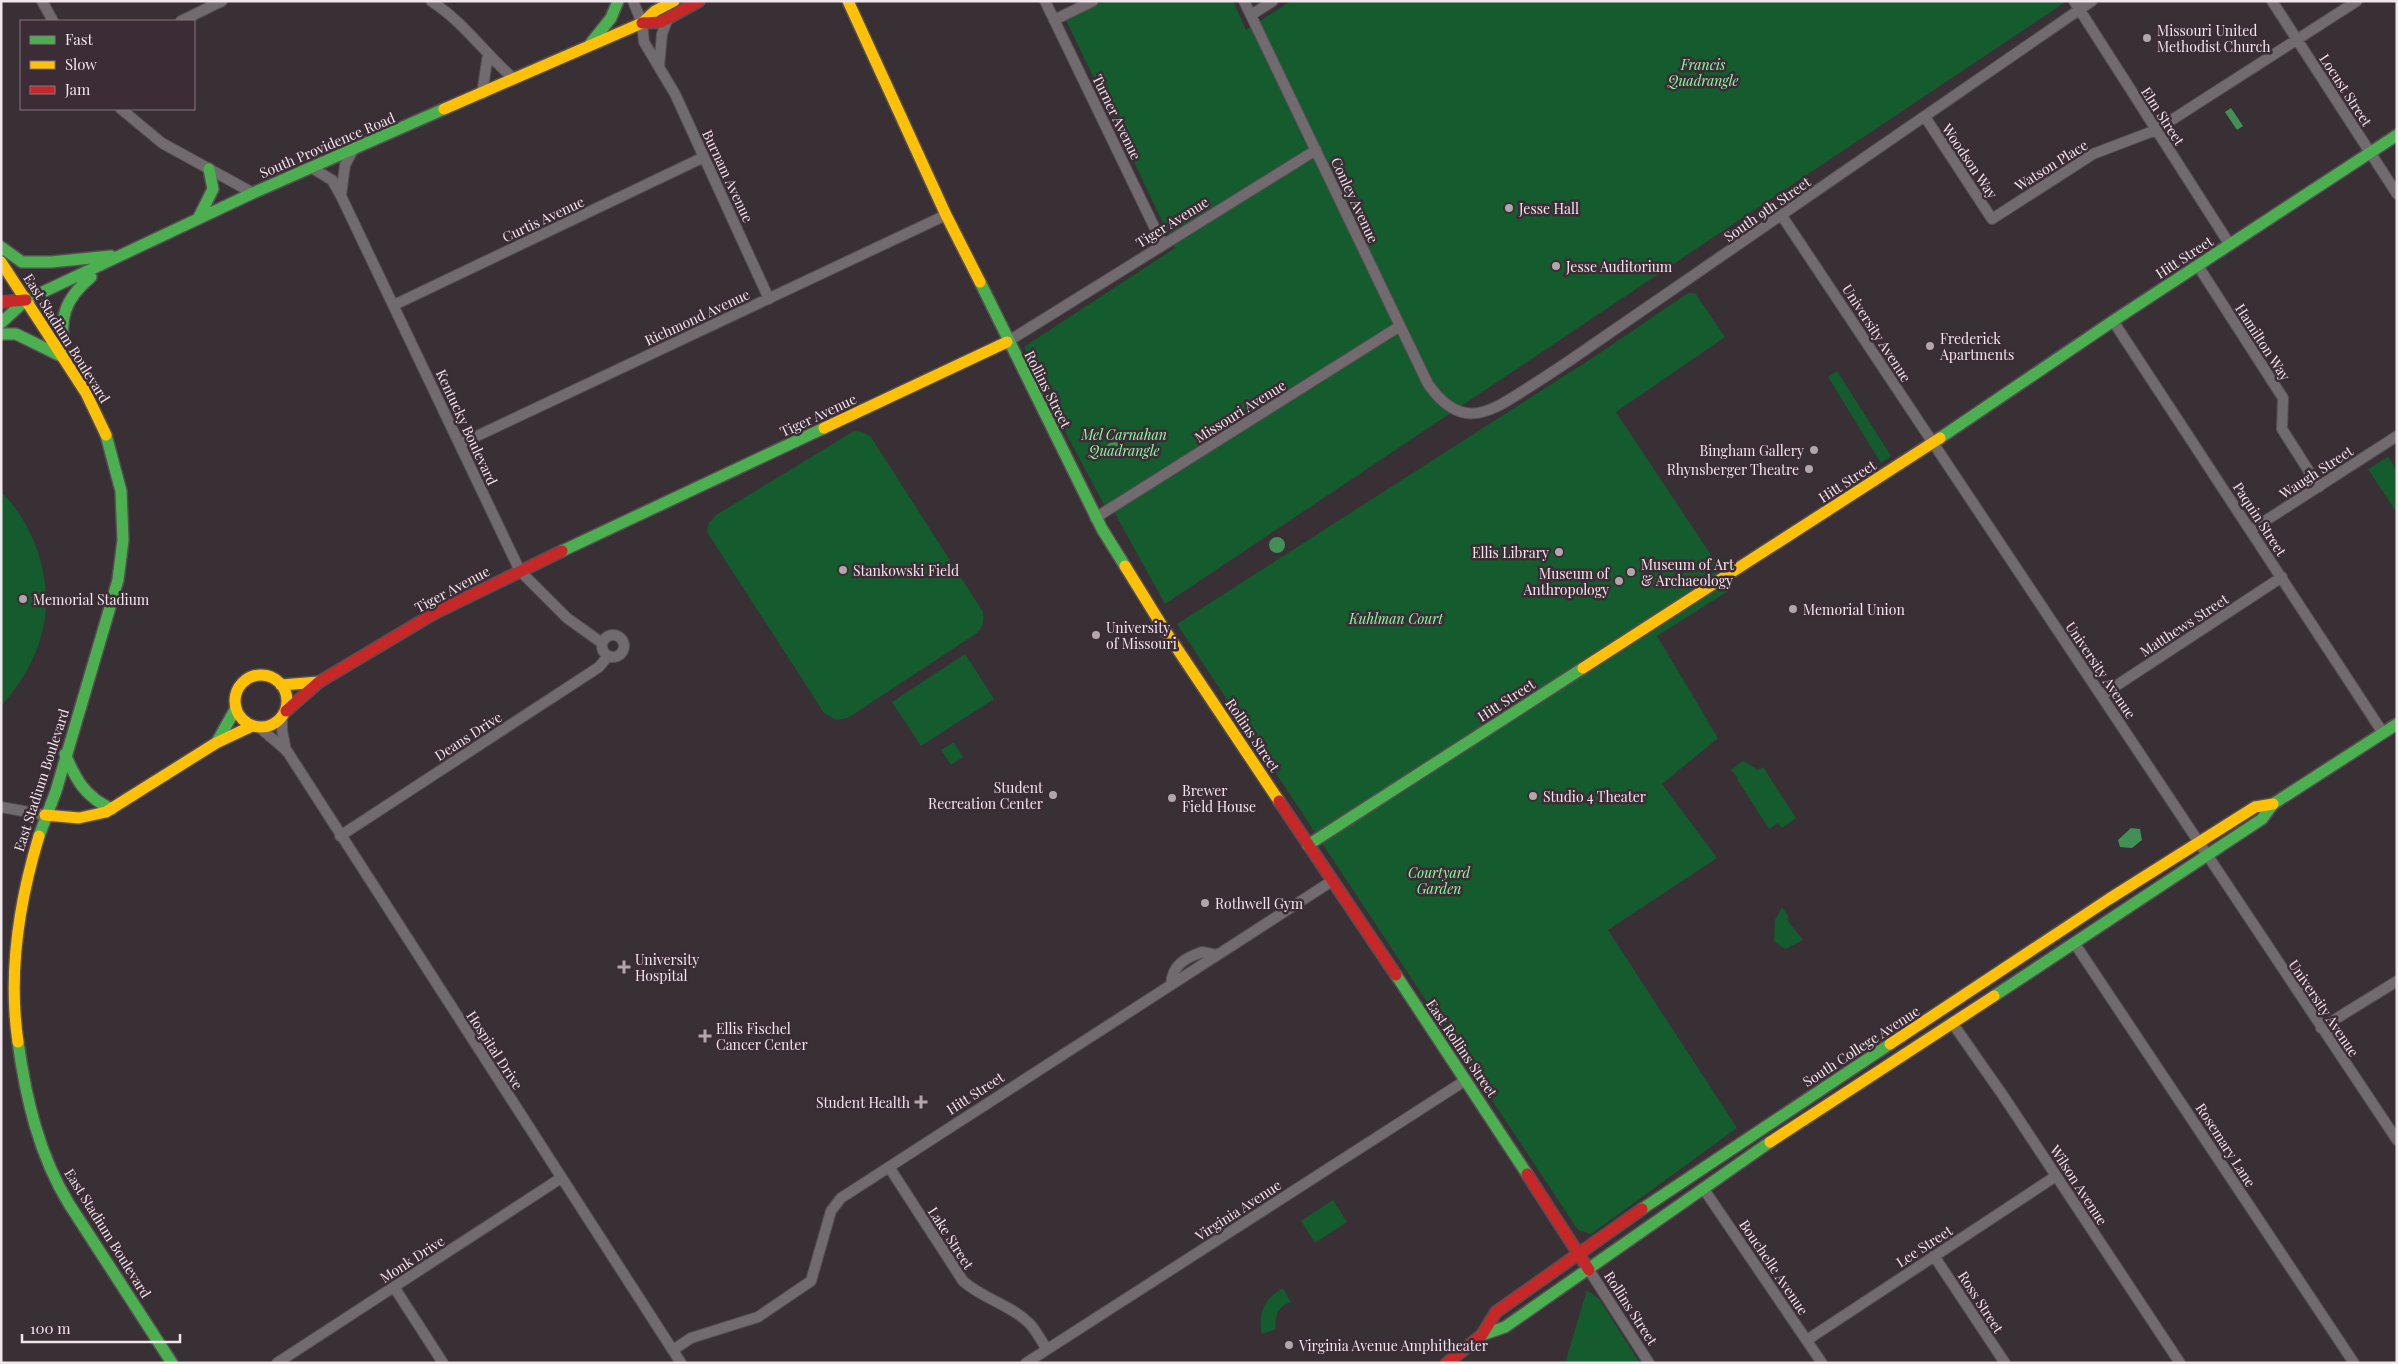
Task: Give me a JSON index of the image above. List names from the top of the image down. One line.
{"streets":{"main road":["South Providence Road","Tiger Avenue","Hitt Street","East Stadium Boulevard","Rollins Street","South College Avenue","East Rollins Street"],"street":["Locust Street","Elm Street","Turner Avenue","Woodson Way","Watson Place","Burnam Avenue","Conley Avenue","South 9th Street","Curtis Avenue","Richmond Avenue","University Avenue","Hamilton Way","Missouri Avenue","Kentucky Boulevard","Waugh Street","Paquin Street","Matthews Street","Deans Drive","Hospital Drive","Rosemary Lane","Wilson Avenue","Virginia Avenue","Lake Street","Lee Street","Monk Drive","Bouchelle Avenue","Ross Street"]},"crossings":[["Locust Street","Watson Place"],["Locust Street","Hitt Street"],["Elm Street","Watson Place"],["Elm Street","South 9th Street"],["Elm Street","Hitt Street"],["Turner Avenue","Tiger Avenue"],["South Providence Road","Burnam Avenue"],["South Providence Road","East Stadium Boulevard"],["South Providence Road","Kentucky Boulevard"],["Woodson Way","Watson Place"],["Woodson Way","South 9th Street"],["Burnam Avenue","Curtis Avenue"],["Burnam Avenue","Richmond Avenue"],["Conley Avenue","South 9th Street"],["Conley Avenue","Tiger Avenue"],["Conley Avenue","Missouri Avenue"],["South 9th Street","University Avenue"],["Curtis Avenue","Kentucky Boulevard"],["Tiger Avenue","Rollins Street"],["Tiger Avenue","Kentucky Boulevard"],["Tiger Avenue","Hospital Drive"],["Hitt Street","University Avenue"],["Hitt Street","Hamilton Way"],["Hitt Street","Rollins Street"],["Hitt Street","Paquin Street"],["Hitt Street","East Rollins Street"],["Hitt Street","Hospital Drive"],["Hitt Street","Lake Street"],["Richmond Avenue","Rollins Street"],["Richmond Avenue","Kentucky Boulevard"],["University Avenue","Matthews Street"],["University Avenue","South College Avenue"],["Hamilton Way","Waugh Street"],["Rollins Street","Missouri Avenue"],["Rollins Street","South College Avenue"],["Rollins Street","East Rollins Street"],["Kentucky Boulevard","Deans Drive"],["Waugh Street","Paquin Street"],["Paquin Street","Matthews Street"],["Paquin Street","South College Avenue"],["Deans Drive","Hospital Drive"],["South College Avenue","East Rollins Street"],["South College Avenue","Rosemary Lane"],["South College Avenue","Wilson Avenue"],["South College Avenue","Bouchelle Avenue"],["East Rollins Street","Virginia Avenue"],["Hospital Drive","Monk Drive"],["Wilson Avenue","Lee Street"],["Virginia Avenue","Lake Street"],["Lee Street","Bouchelle Avenue"],["Lee Street","Ross Street"]],"parks":["Francis Quadrangle","Mel Carnahan Quadrangle","Kuhlman Court","Courtyard Garden"],"places":{"other":["Missouri United Methodist Church","Jesse Hall","Jesse Auditorium","Frederick Apartments","Bingham Gallery","Rhynsberger Theatre","Ellis Library","Stankowski Field","Museum of Art & Archaeology","Museum of Anthropology","Memorial Stadium","Memorial Union","University of Missouri","Student Recreation Center","Studio 4 Theater","Brewer Field House","Rothwell Gym","Virginia Avenue Amphitheater"],"health":["University Hospital","Ellis Fischel Cancer Center","Student Health"]},"legend":["Fast","Slow","Jam"],"scale_bar":"100 m"}
